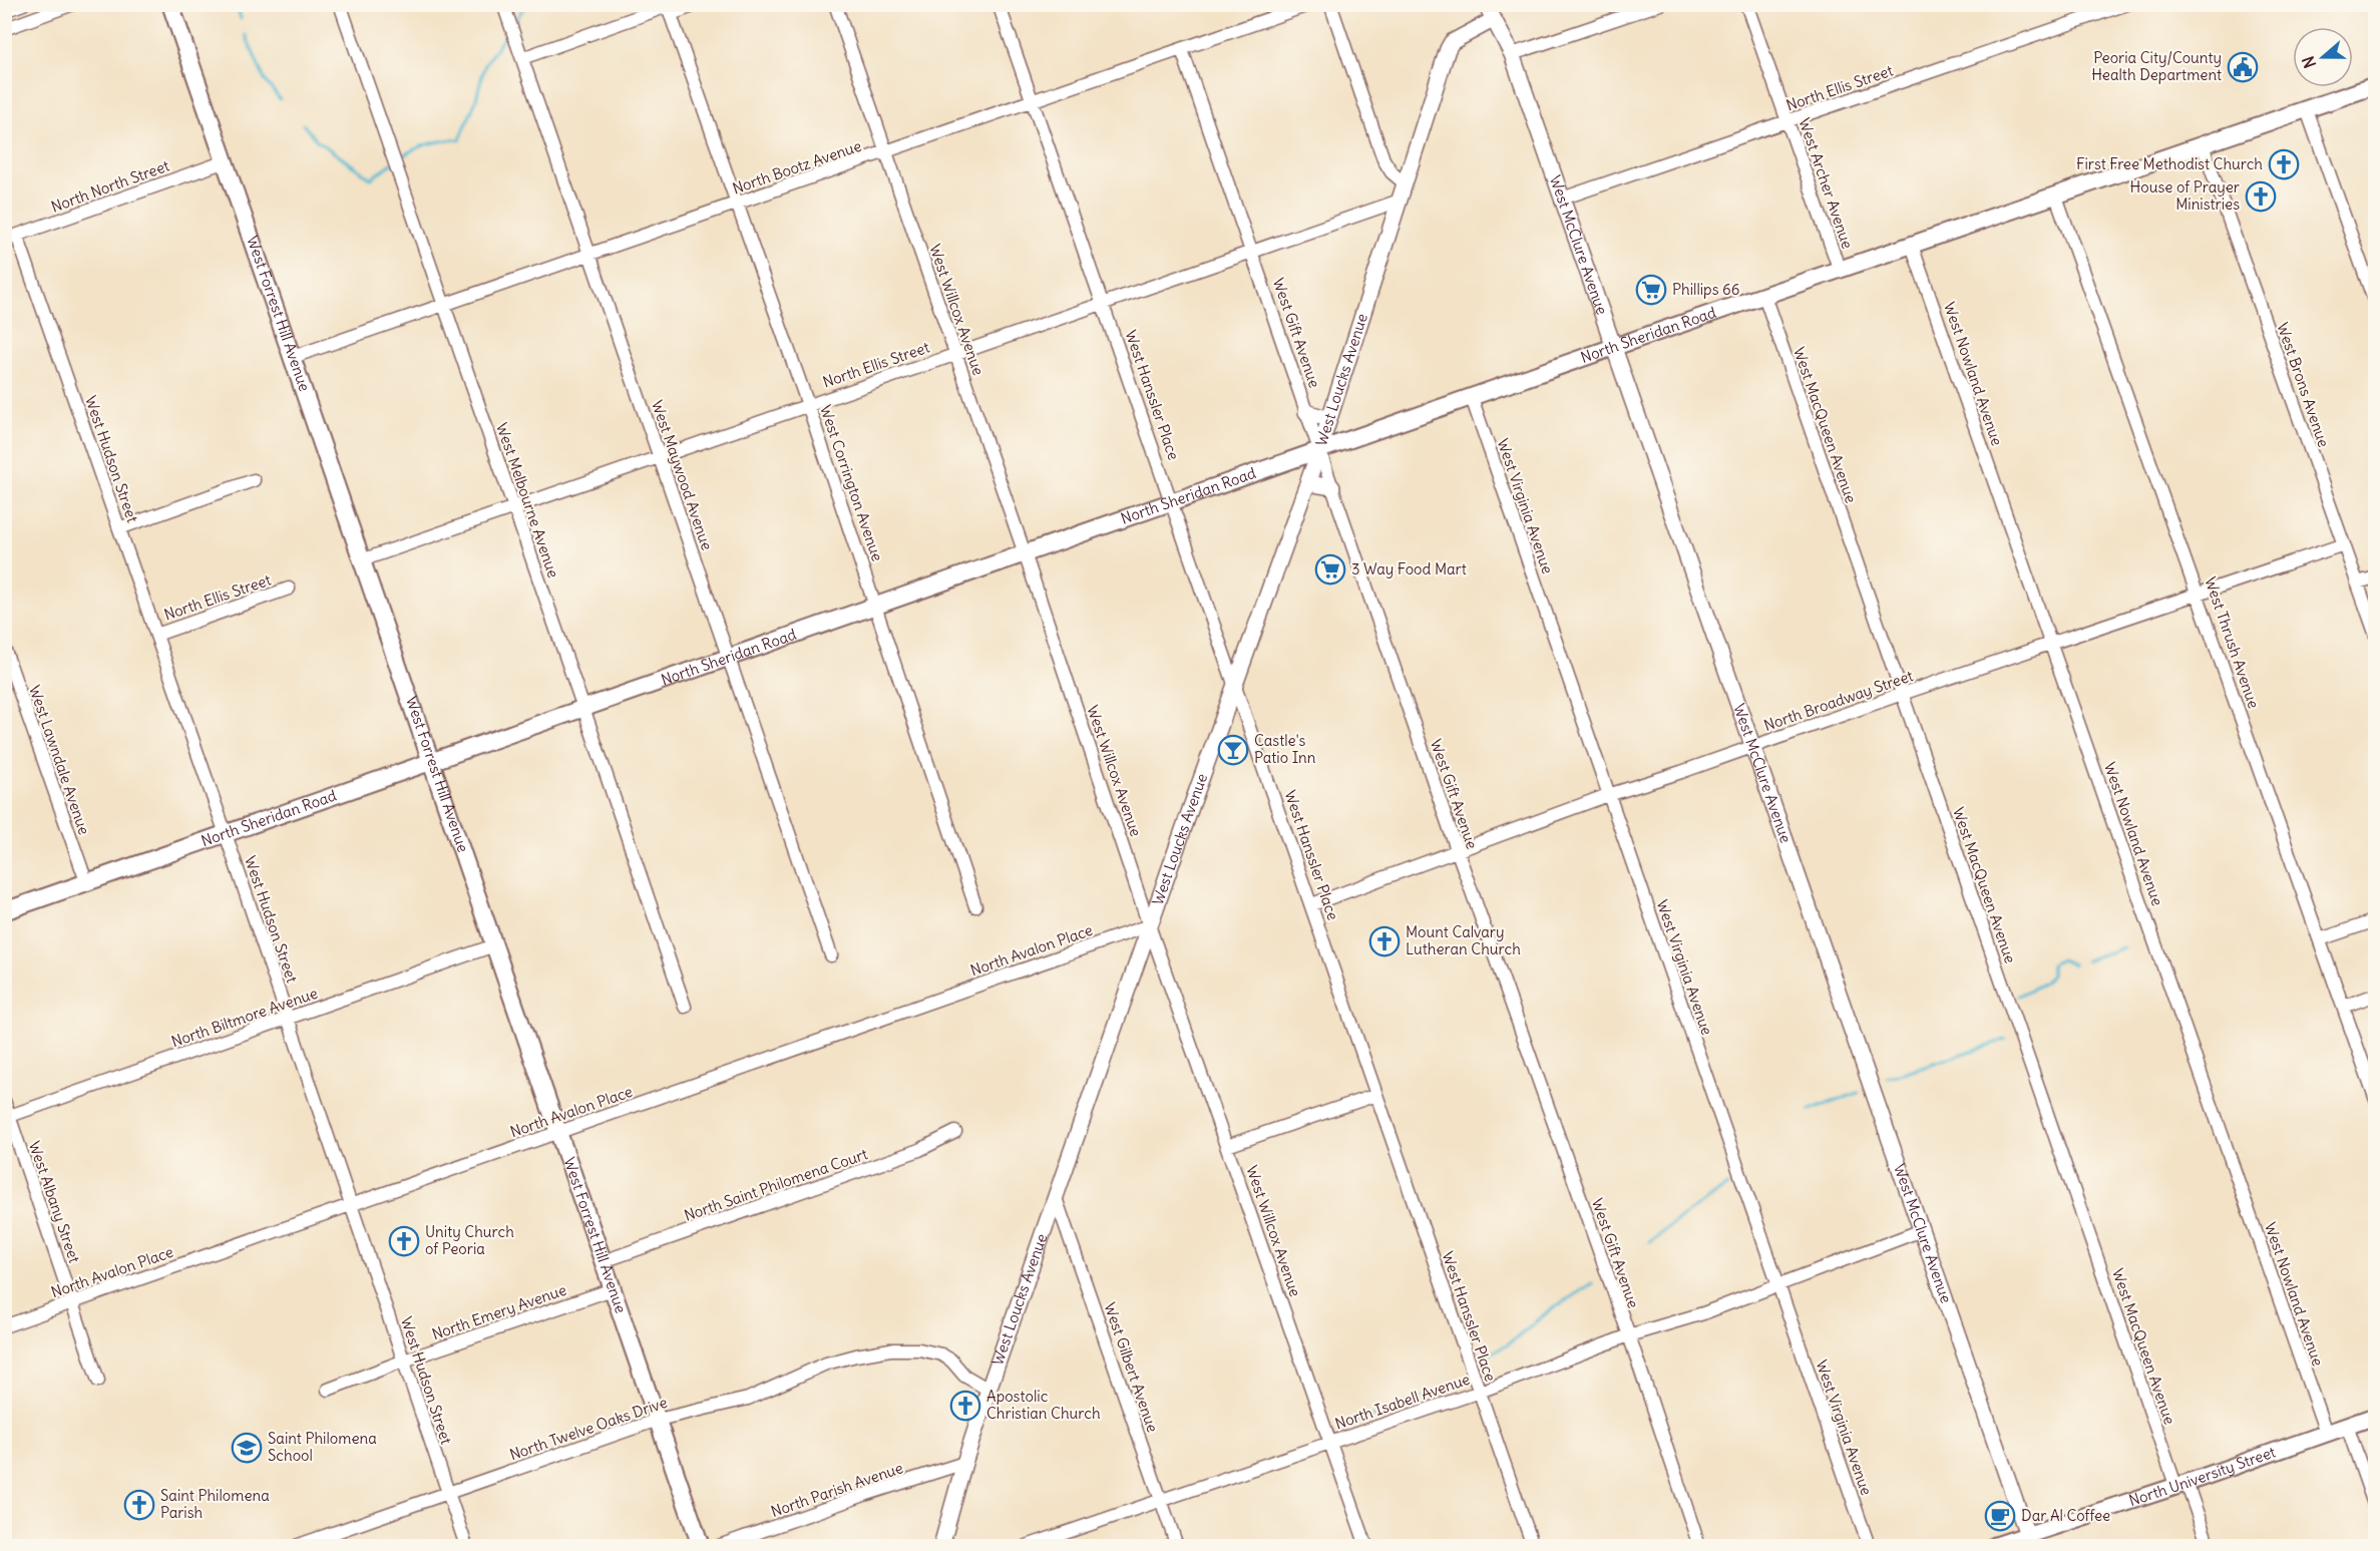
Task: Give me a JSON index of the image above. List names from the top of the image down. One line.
{"streets":{"main road":["West Forrest Hill Avenue","North Sheridan Road","North University Street"],"street":["North Ellis Street","North Bootz Avenue","West Archer Avenue","North North Street","West McClure Avenue","West Willcox Avenue","West Gift Avenue","West Nowland Avenue","West Loucks Avenue","West Brons Avenue","West Hanssler Place","West MacQueen Avenue","West Hudson Street","West Maywood Avenue","West Corrington Avenue","West Melbourne Avenue","West Virginia Avenue","West Thrush Avenue","North Broadway Street","West Lawndale Avenue","North Avalon Place","North Biltmore Avenue","North Saint Philomena Court","West Albany Street","North Emery Avenue","West Gilbert Avenue","North Isabell Avenue","North Twelve Oaks Drive","North Parish Avenue"]},"crossings":[["North Ellis Street","West Archer Avenue"],["North Ellis Street","West McClure Avenue"],["North Ellis Street","West Willcox Avenue"],["North Ellis Street","West Forrest Hill Avenue"],["North Ellis Street","West Gift Avenue"],["North Ellis Street","West Loucks Avenue"],["North Ellis Street","West Hanssler Place"],["North Ellis Street","West Hudson Street"],["North Ellis Street","West Maywood Avenue"],["North Ellis Street","West Corrington Avenue"],["North Ellis Street","West Melbourne Avenue"],["North Bootz Avenue","West Willcox Avenue"],["North Bootz Avenue","West Forrest Hill Avenue"],["North Bootz Avenue","West Gift Avenue"],["North Bootz Avenue","West Hanssler Place"],["North Bootz Avenue","West Maywood Avenue"],["North Bootz Avenue","West Corrington Avenue"],["North Bootz Avenue","West Melbourne Avenue"],["West Archer Avenue","North Sheridan Road"],["North North Street","West Forrest Hill Avenue"],["North North Street","West Hudson Street"],["West McClure Avenue","North Sheridan Road"],["West McClure Avenue","West Loucks Avenue"],["West McClure Avenue","North Broadway Street"],["West McClure Avenue","North Isabell Avenue"],["West McClure Avenue","North University Street"],["West Willcox Avenue","North Sheridan Road"],["West Willcox Avenue","West Loucks Avenue"],["West Willcox Avenue","North Avalon Place"],["West Willcox Avenue","North Isabell Avenue"],["West Forrest Hill Avenue","North Sheridan Road"],["West Forrest Hill Avenue","North Avalon Place"],["West Forrest Hill Avenue","North Biltmore Avenue"],["West Forrest Hill Avenue","North Saint Philomena Court"],["West Forrest Hill Avenue","North Emery Avenue"],["West Forrest Hill Avenue","North Twelve Oaks Drive"],["West Gift Avenue","North Sheridan Road"],["West Gift Avenue","West Loucks Avenue"],["West Gift Avenue","North Broadway Street"],["West Gift Avenue","North Isabell Avenue"],["North Sheridan Road","West Nowland Avenue"],["North Sheridan Road","West Loucks Avenue"],["North Sheridan Road","West Brons Avenue"],["North Sheridan Road","West Hanssler Place"],["North Sheridan Road","West MacQueen Avenue"],["North Sheridan Road","West Hudson Street"],["North Sheridan Road","West Maywood Avenue"],["North Sheridan Road","West Corrington Avenue"],["North Sheridan Road","West Melbourne Avenue"],["North Sheridan Road","West Virginia Avenue"],["North Sheridan Road","West Thrush Avenue"],["North Sheridan Road","West Lawndale Avenue"],["West Nowland Avenue","North Broadway Street"],["West Nowland Avenue","North University Street"],["West Loucks Avenue","West Hanssler Place"],["West Loucks Avenue","North Avalon Place"],["West Loucks Avenue","West Gilbert Avenue"],["West Loucks Avenue","North Twelve Oaks Drive"],["West Loucks Avenue","North Parish Avenue"],["West Brons Avenue","North Broadway Street"],["West Hanssler Place","North Broadway Street"],["West Hanssler Place","North Isabell Avenue"],["West MacQueen Avenue","North Broadway Street"],["West MacQueen Avenue","North University Street"],["West Hudson Street","North Avalon Place"],["West Hudson Street","North Biltmore Avenue"],["West Hudson Street","North Emery Avenue"],["West Hudson Street","North Twelve Oaks Drive"],["West Virginia Avenue","North Broadway Street"],["West Virginia Avenue","North Isabell Avenue"],["West Thrush Avenue","North Broadway Street"],["North Avalon Place","West Albany Street"],["North Biltmore Avenue","West Albany Street"],["West Gilbert Avenue","North Isabell Avenue"]],"places":{"public building":["Peoria City/County Health Department"],"church":["First Free Methodist Church","House of Prayer Ministries","Mount Calvary Lutheran Church","Unity Church of Peoria","Apostolic Christian Church","Saint Philomena Parish"],"supermarket":["Phillips 66","3 Way Food Mart"],"bar":["Castle's Patio Inn"],"school or university":["Saint Philomena School"],"cafe":["Dar Al Coffee"]},"north":"left"}
